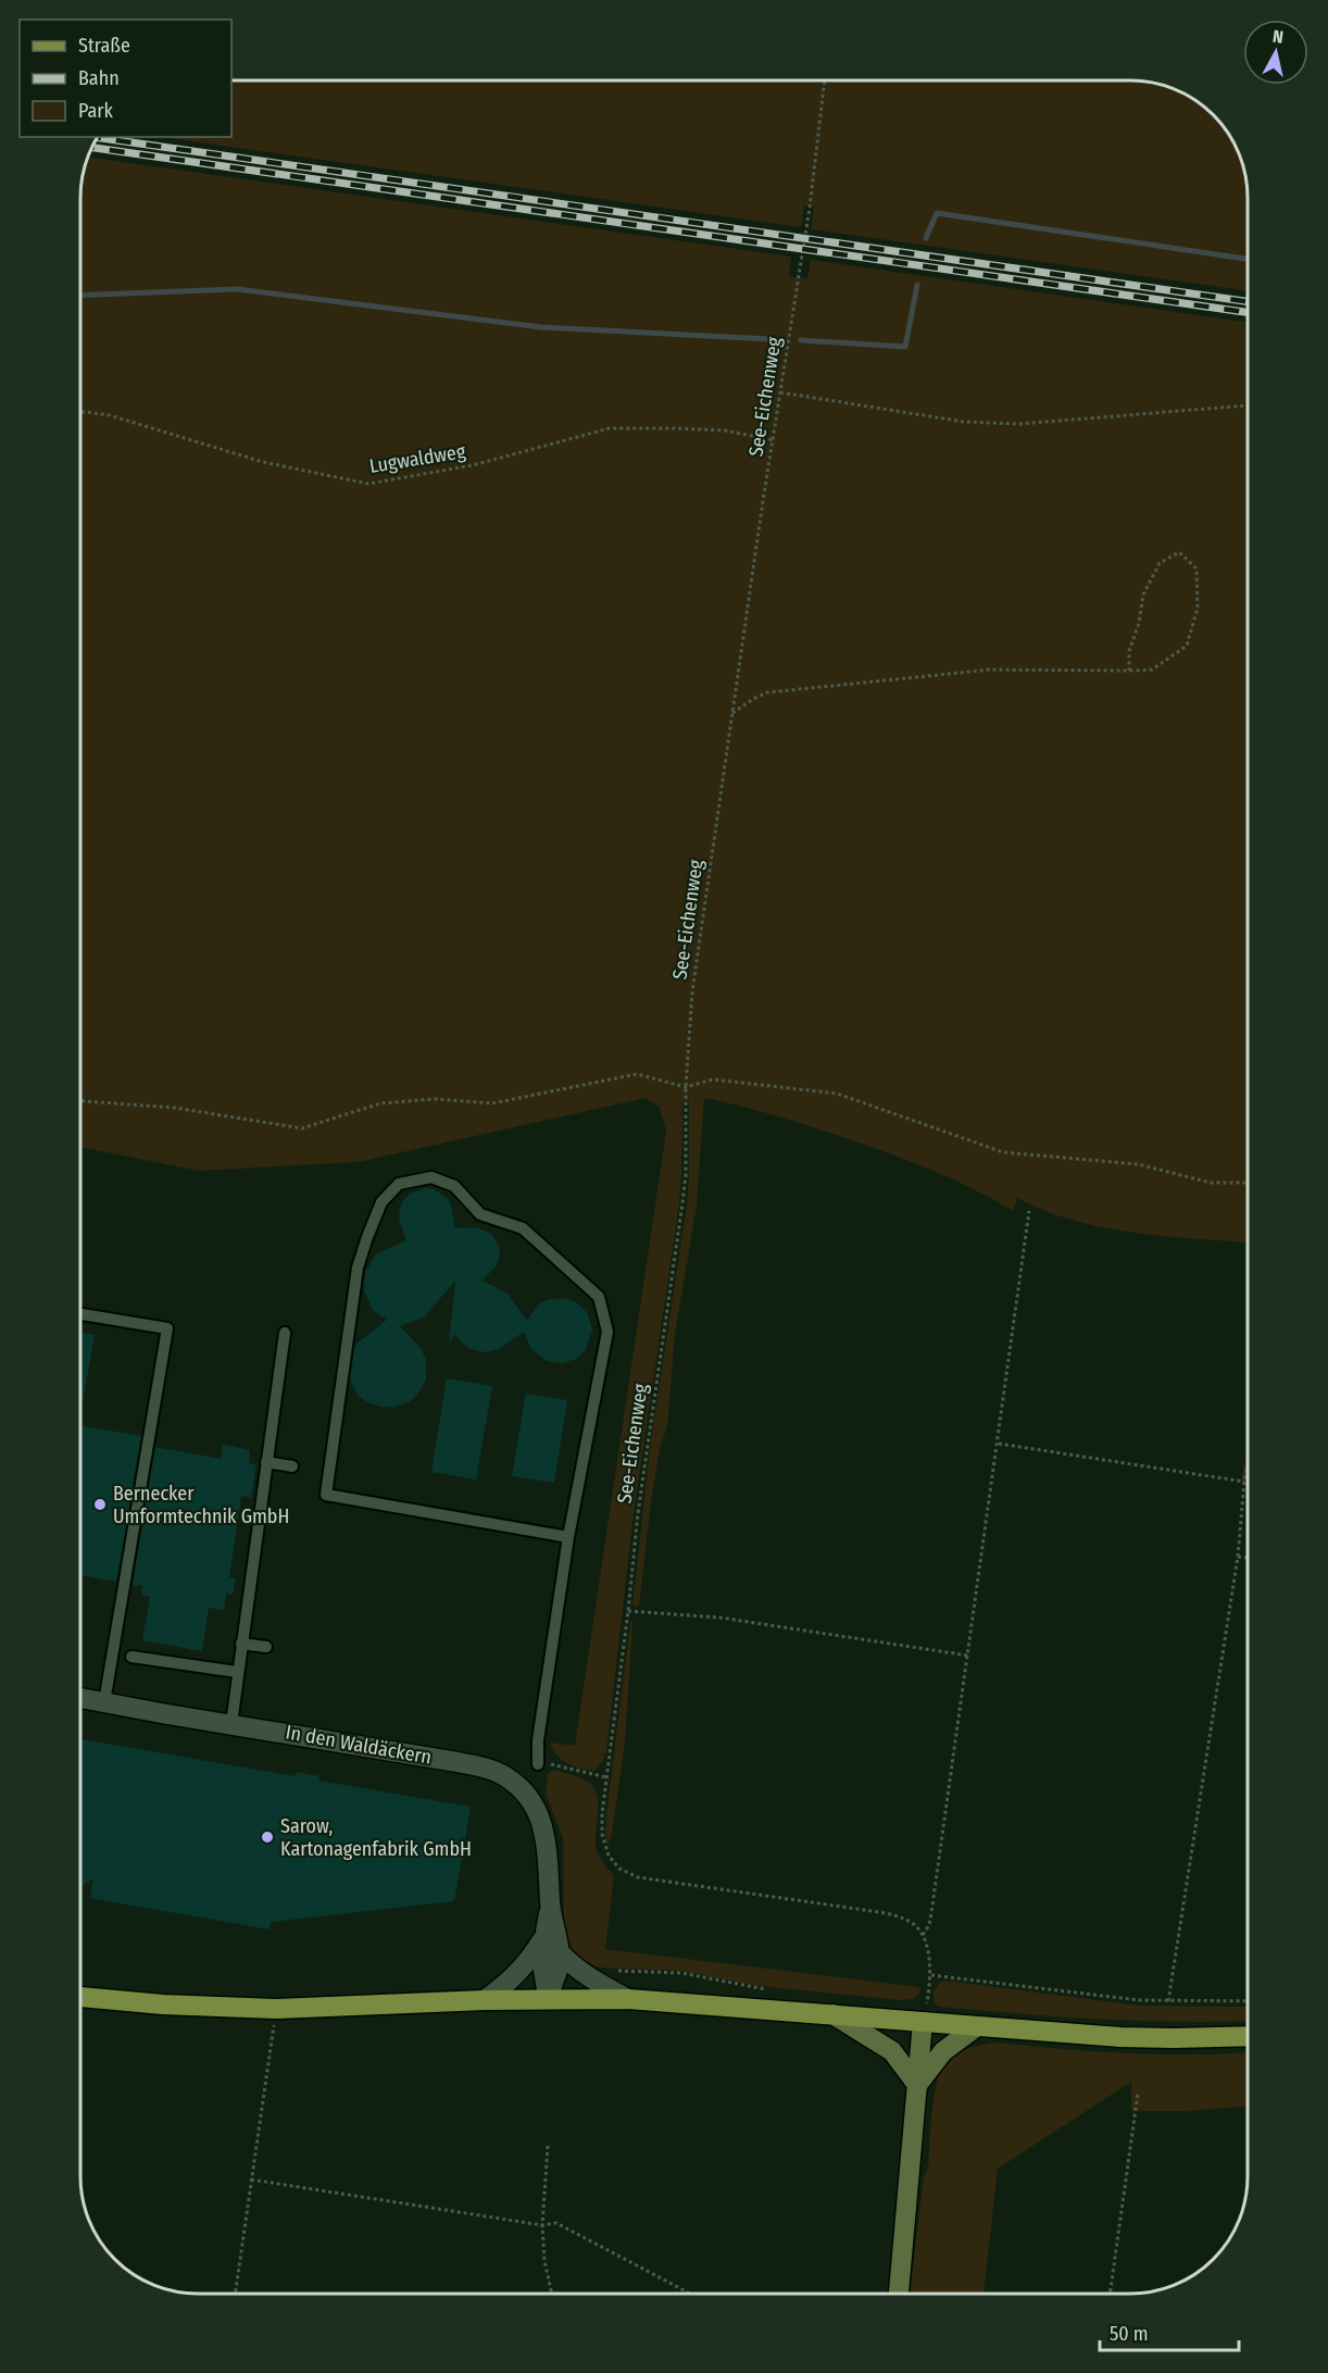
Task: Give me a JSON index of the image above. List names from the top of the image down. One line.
{"streets":{"street":["In den Waldäckern"],"path":["See-Eichenweg","Lugwaldweg"]},"crossings":[["See-Eichenweg","Lugwaldweg"]],"places":["Bernecker Umformtechnik GmbH","Sarow, Kartonagenfabrik GmbH"],"legend":["Straße","Bahn","Park"],"scale_bar":"50 m","north":"top"}
